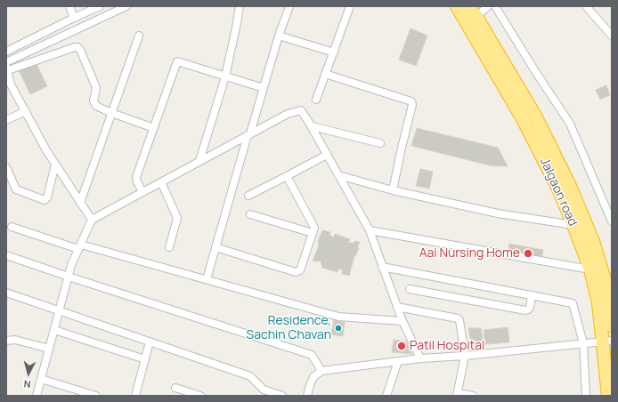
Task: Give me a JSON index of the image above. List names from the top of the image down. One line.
{"streets":{"highway":["Jalgaon road"]},"places":["Aai Nursing Home","Residence, Sachin Chavan","Patil Hospital"],"north":"bottom"}
